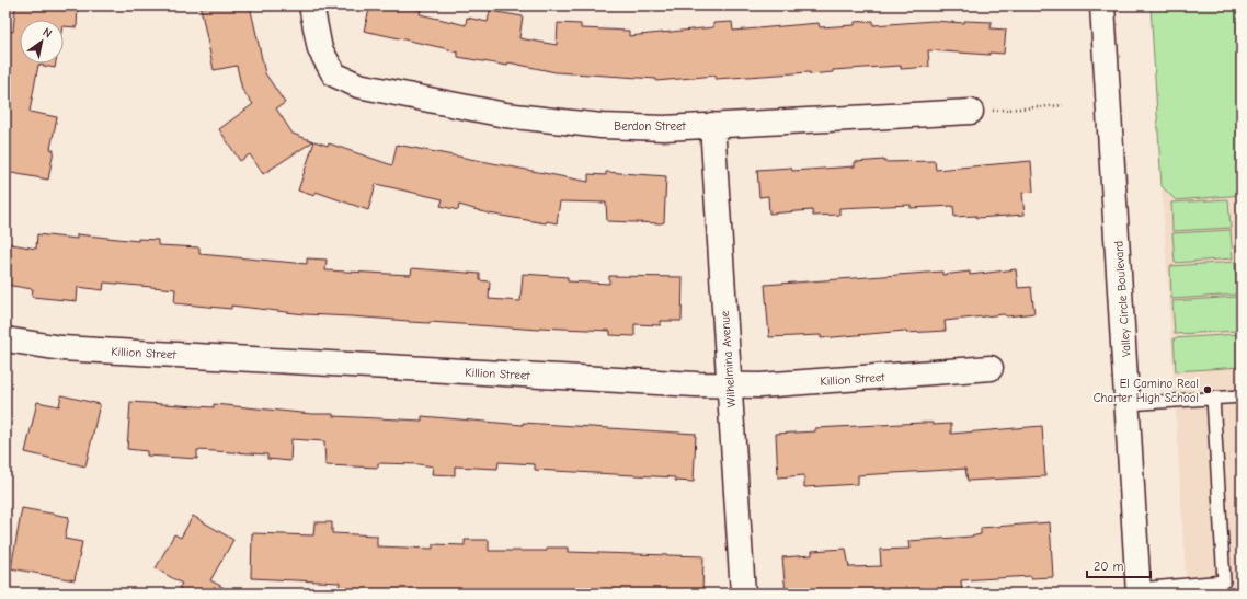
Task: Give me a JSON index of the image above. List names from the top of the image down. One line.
{"streets":{"street":["Berdon Street","Valley Circle Boulevard","Killion Street","Wilhelmina Avenue"]},"crossings":[["Berdon Street","Wilhelmina Avenue"],["Killion Street","Wilhelmina Avenue"]],"places":["El Camino Real Charter High School"],"scale_bar":"20 m","north":"top right"}
